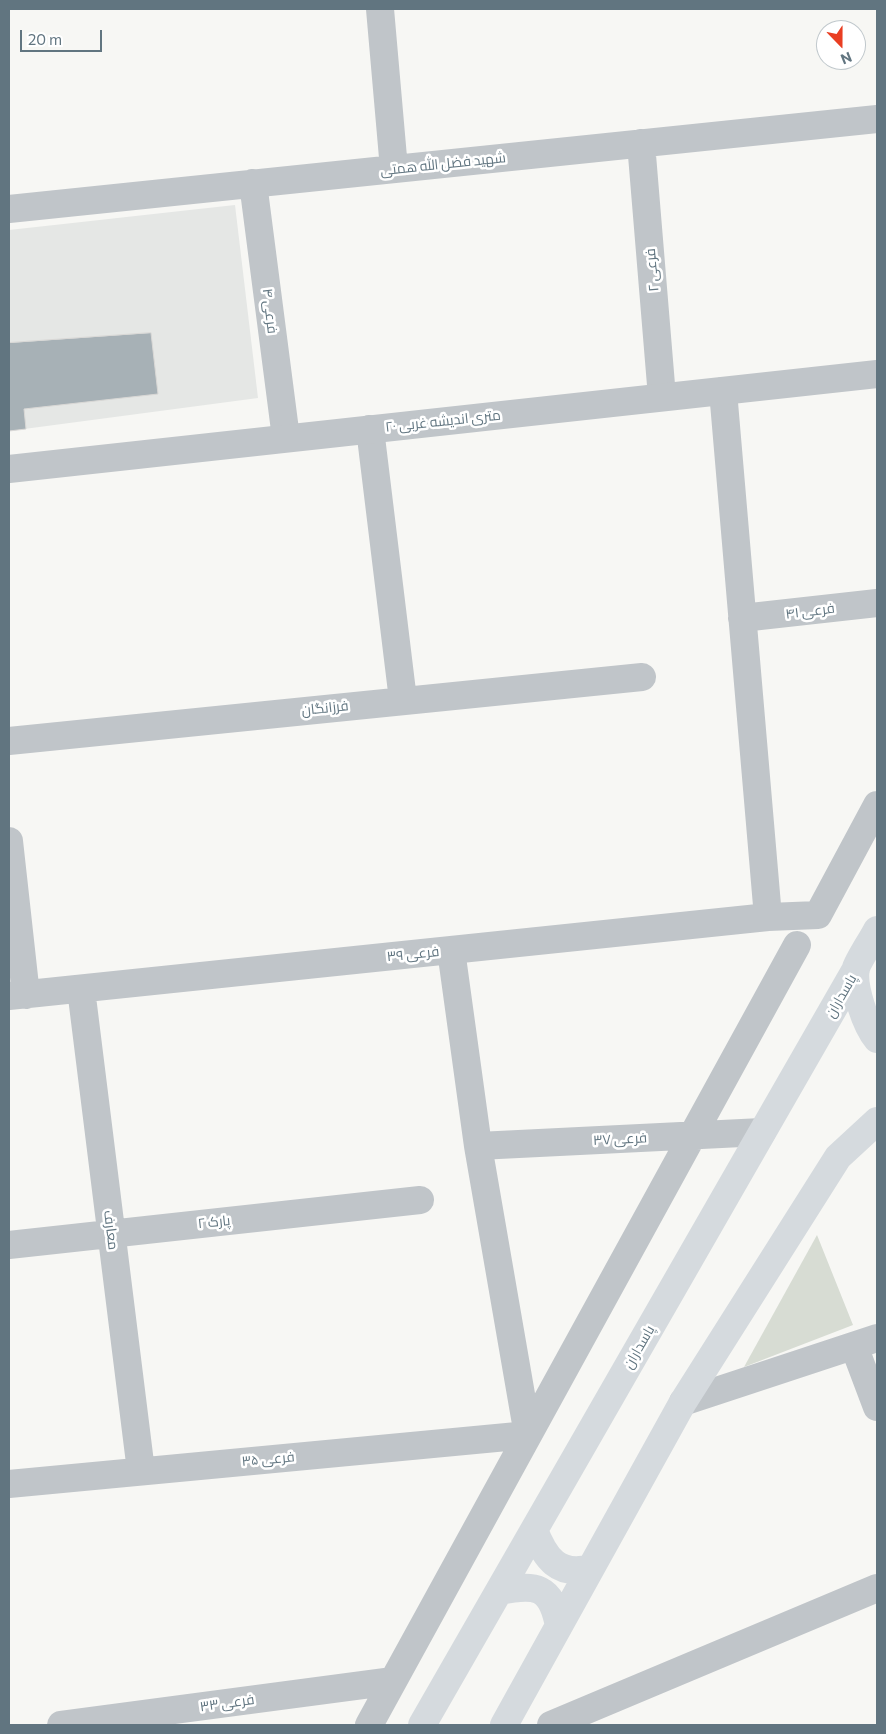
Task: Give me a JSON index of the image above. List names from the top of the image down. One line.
{"streets":{"main road":["پاسداران"],"street":["شهید فضل الله همتی","فرعی ۲","فرعی ۴","۲۰ متری اندیشه غربی","فرعی ۴۱","فرزانگان","فرعی ۳۹","فرعی ۳۷","پارک ۲","معارف","فرعی ۳۵","فرعی ۳۳"]},"crossings":[["شهید فضل الله همتی","فرعی ۲"],["شهید فضل الله همتی","فرعی ۴"],["فرعی ۲","۲۰ متری اندیشه غربی"],["فرعی ۴","۲۰ متری اندیشه غربی"],["فرعی ۳۹","معارف"],["پاسداران","فرعی ۳۷"],["پارک ۲","معارف"],["معارف","فرعی ۳۵"]],"scale_bar":"20 m","north":"bottom"}
